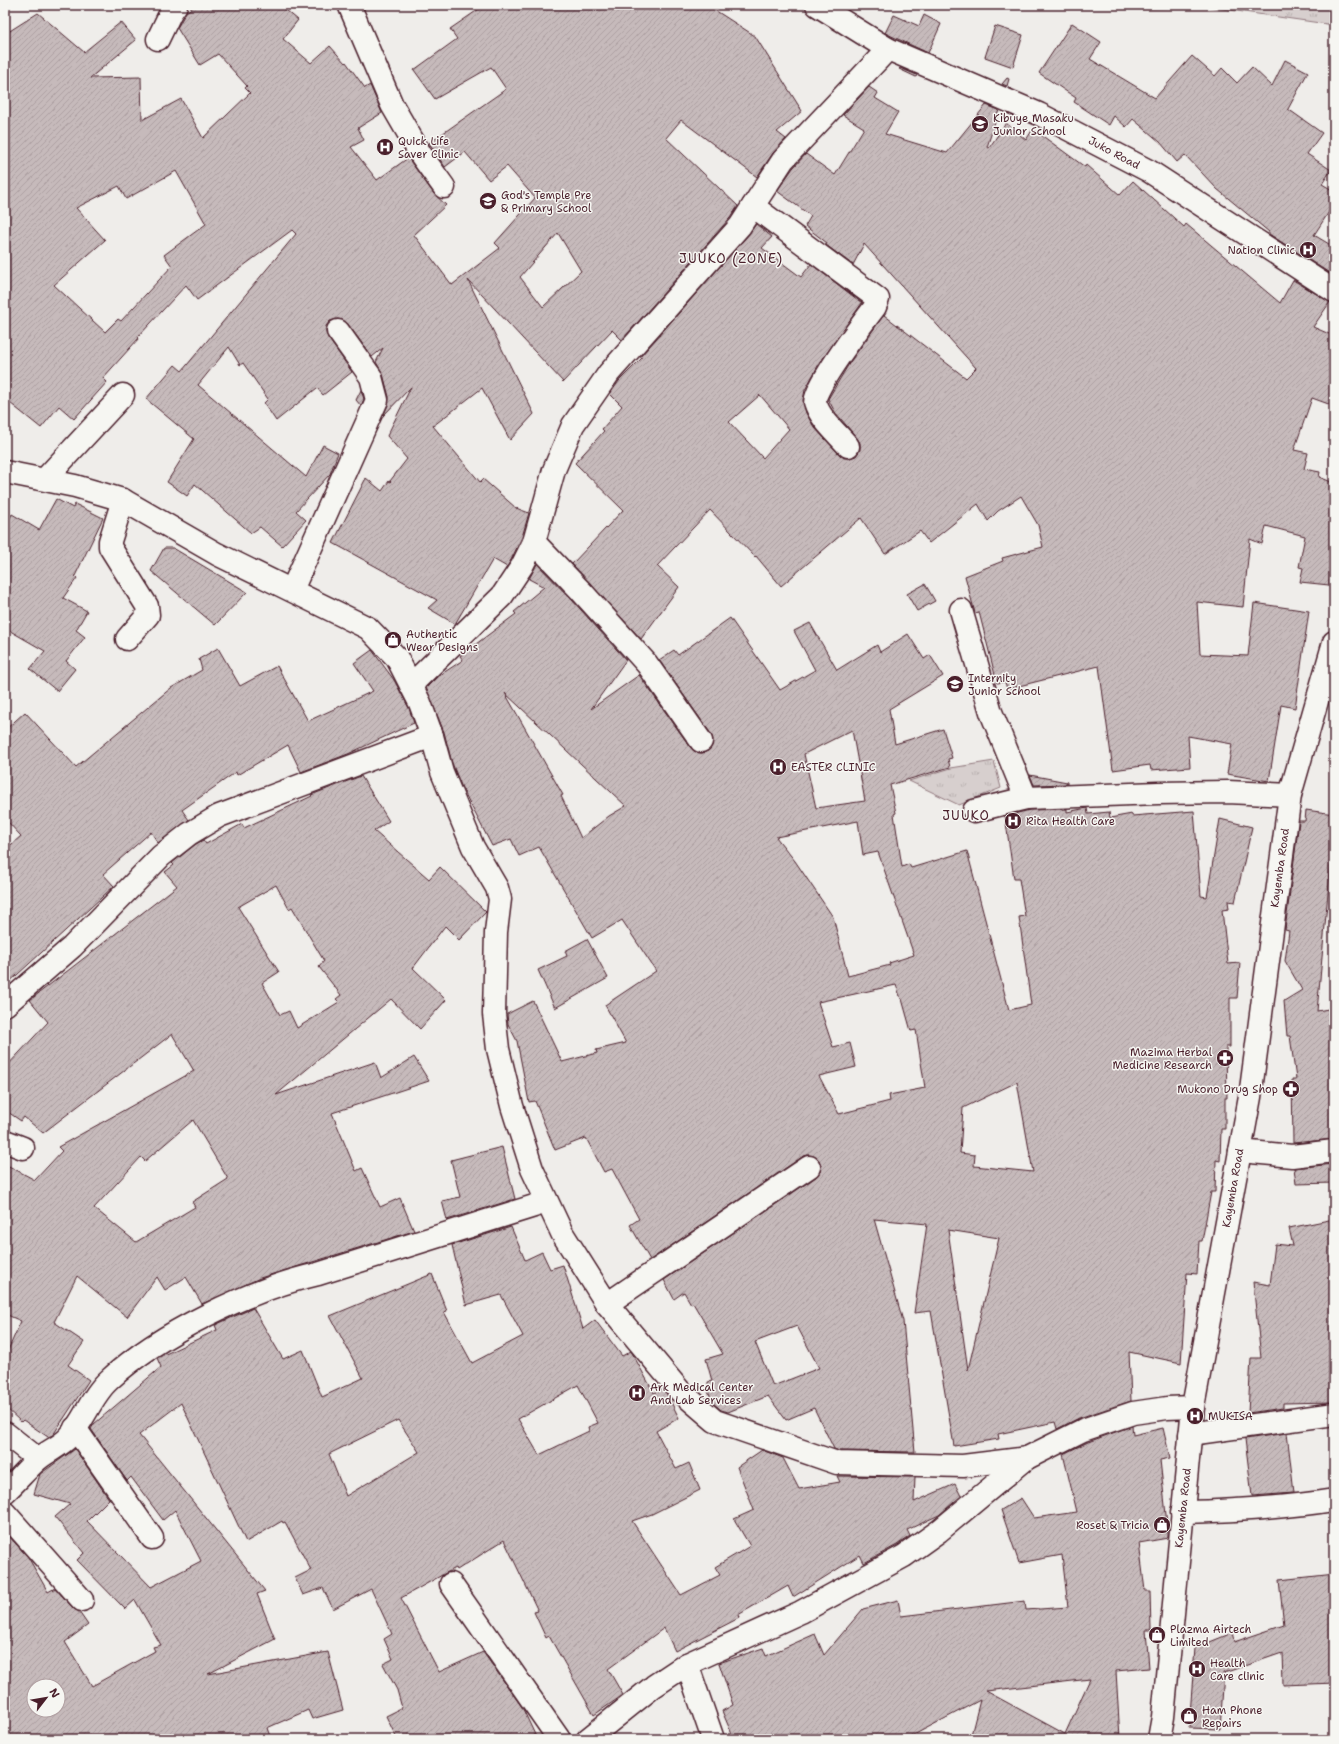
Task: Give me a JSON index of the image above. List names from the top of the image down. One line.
{"streets":{"street":["Juko Road","Kayemba Road"]},"districts":["JUUKO (ZONE)","JUUKO"],"places":{"school or university":["Kibuye Masaku Junior School","God's Temple Pre & Primary School","Internity Junior School"],"hospital":["Quick Life Saver Clinic","Nation Clinic","EASTER CLINIC","Rita Health Care","Ark Medical Center And Lab Services","MUKISA","Health Care clinic"],"shop":["Authentic Wear Designs","Roset & Tricia","Plazma Airtech Limited","Ham Phone Repairs"],"pharmacy":["Mazima Herbal Medicine Research","Mukono Drug Shop"]},"north":"top right"}
